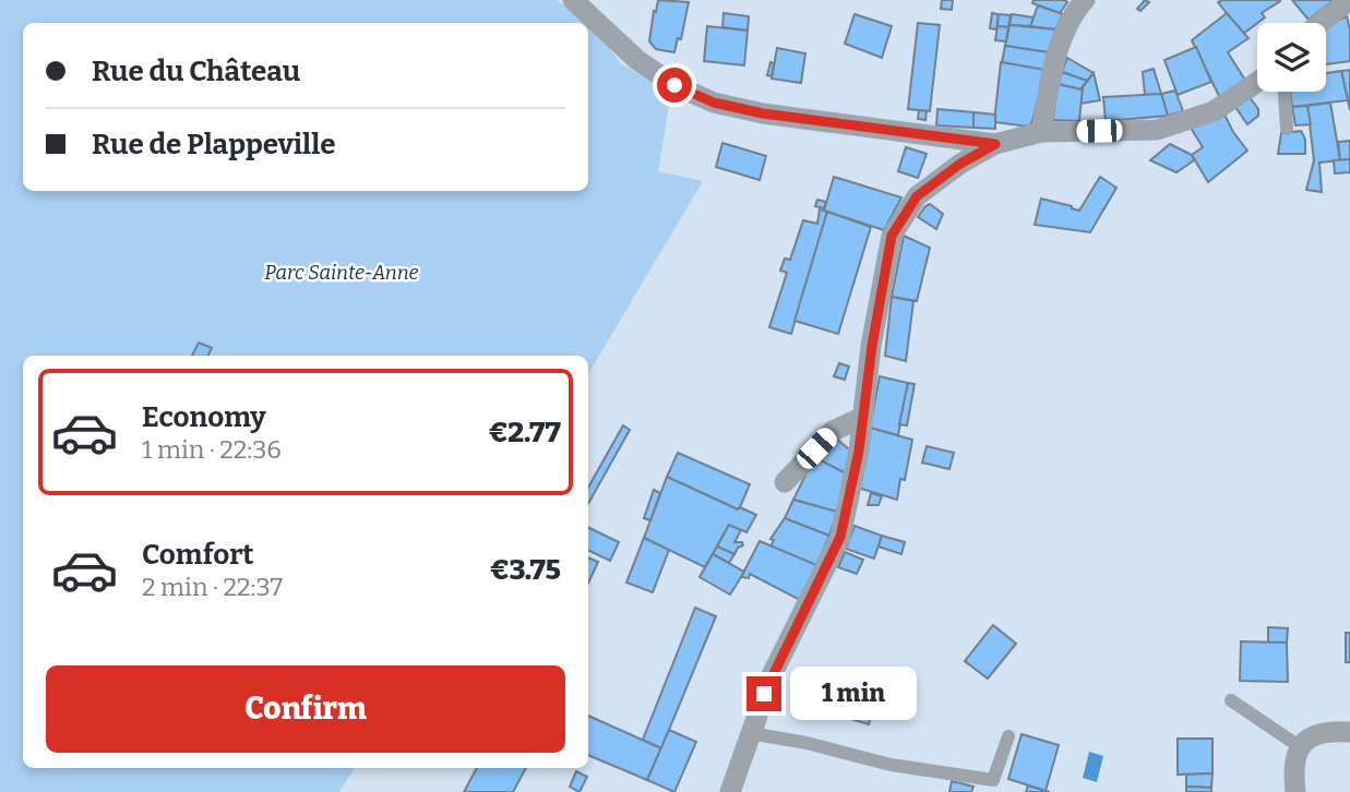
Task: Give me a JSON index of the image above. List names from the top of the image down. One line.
{"parks":["Parc Sainte-Anne"],"page":{"banner":["Rue du Château","Rue de Plappeville"],"list":[{"name":"Economy","note":"1 min · 22:36","value":"€2.77"},{"name":"Comfort","note":"2 min · 22:37","value":"€3.75"}],"buttons":"Confirm","bubble":"1 min"}}
